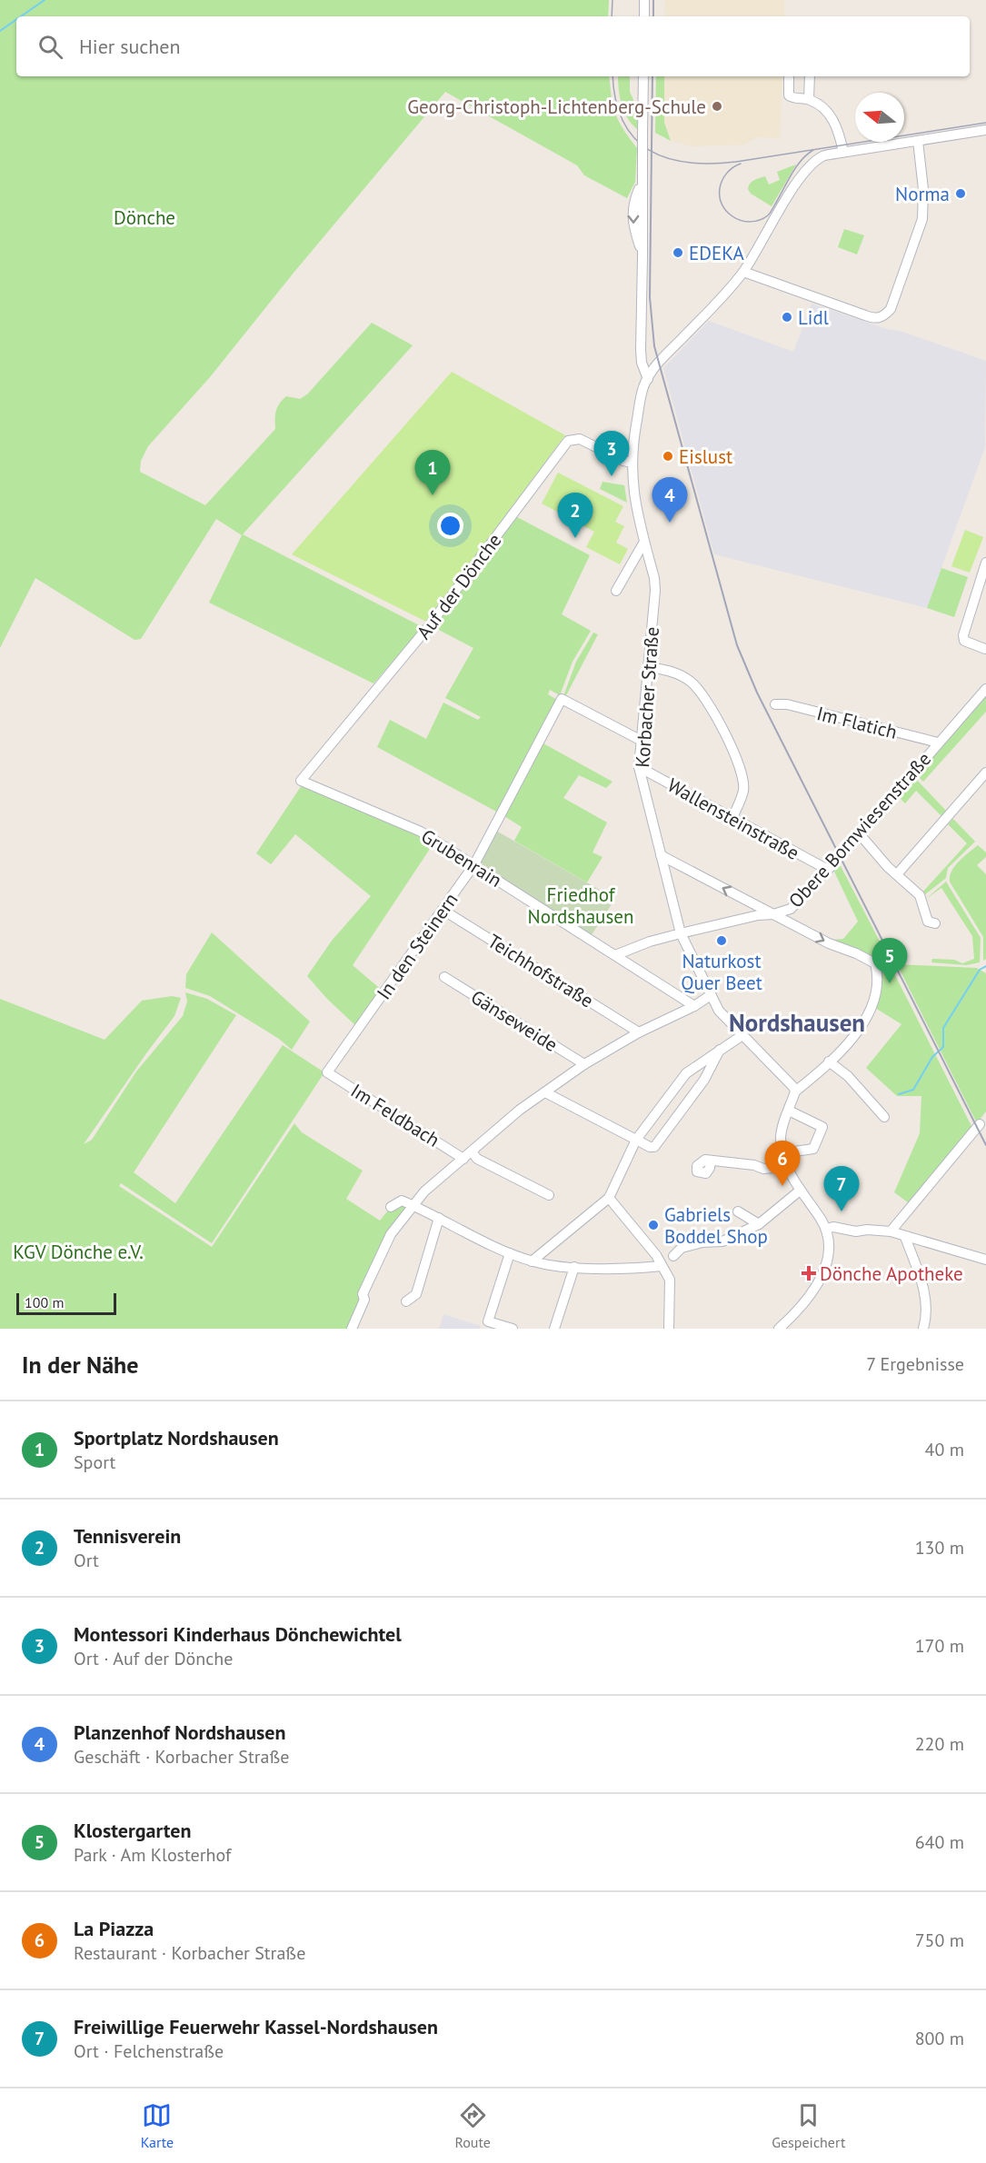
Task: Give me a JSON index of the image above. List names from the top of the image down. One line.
{"streets":{"street":["Auf der Dönche","Korbacher Straße","Im Flatich","Wallensteinstraße","Obere Bornwiesenstraße","Grubenrain","In den Steinern","Teichhofstraße","Gänseweide","Im Feldbach"]},"crossings":[["Auf der Dönche","Korbacher Straße"],["Auf der Dönche","Grubenrain"],["Korbacher Straße","Wallensteinstraße"],["Korbacher Straße","Obere Bornwiesenstraße"],["Korbacher Straße","In den Steinern"],["Korbacher Straße","Gänseweide"],["Im Flatich","Obere Bornwiesenstraße"],["Wallensteinstraße","Obere Bornwiesenstraße"],["Obere Bornwiesenstraße","Grubenrain"],["Grubenrain","In den Steinern"],["Grubenrain","Gänseweide"],["In den Steinern","Teichhofstraße"],["In den Steinern","Im Feldbach"],["Teichhofstraße","Gänseweide"],["Gänseweide","Im Feldbach"]],"districts":["Nordshausen"],"parks":["Dönche","Friedhof Nordshausen","KGV Dönche e.V."],"places":{"other":["Georg-Christoph-Lichtenberg-Schule","Norma","EDEKA","Lidl","Eislust","Naturkost Quer Beet","Gabriels Boddel Shop"],"health":["Dönche Apotheke"]},"scale_bar":"100 m","north":"left","page":{"search":"Hier suchen","pins":["3","1","4","2","5","6","7"],"scale":"100 m","heading":["In der Nähe","7 Ergebnisse"],"list":[{"mark":"1","name":"Sportplatz Nordshausen","note":"Sport","value":"40 m"},{"mark":"2","name":"Tennisverein","note":"Ort","value":"130 m"},{"mark":"3","name":"Montessori Kinderhaus Dönchewichtel","note":"Ort · Auf der Dönche","value":"170 m"},{"mark":"4","name":"Planzenhof Nordshausen","note":"Geschäft · Korbacher Straße","value":"220 m"},{"mark":"5","name":"Klostergarten","note":"Park · Am Klosterhof","value":"640 m"},{"mark":"6","name":"La Piazza","note":"Restaurant · Korbacher Straße","value":"750 m"},{"mark":"7","name":"Freiwillige Feuerwehr Kassel-Nordshausen","note":"Ort · Felchenstraße","value":"800 m"}],"nav":["Karte","Route","Gespeichert"]}}
